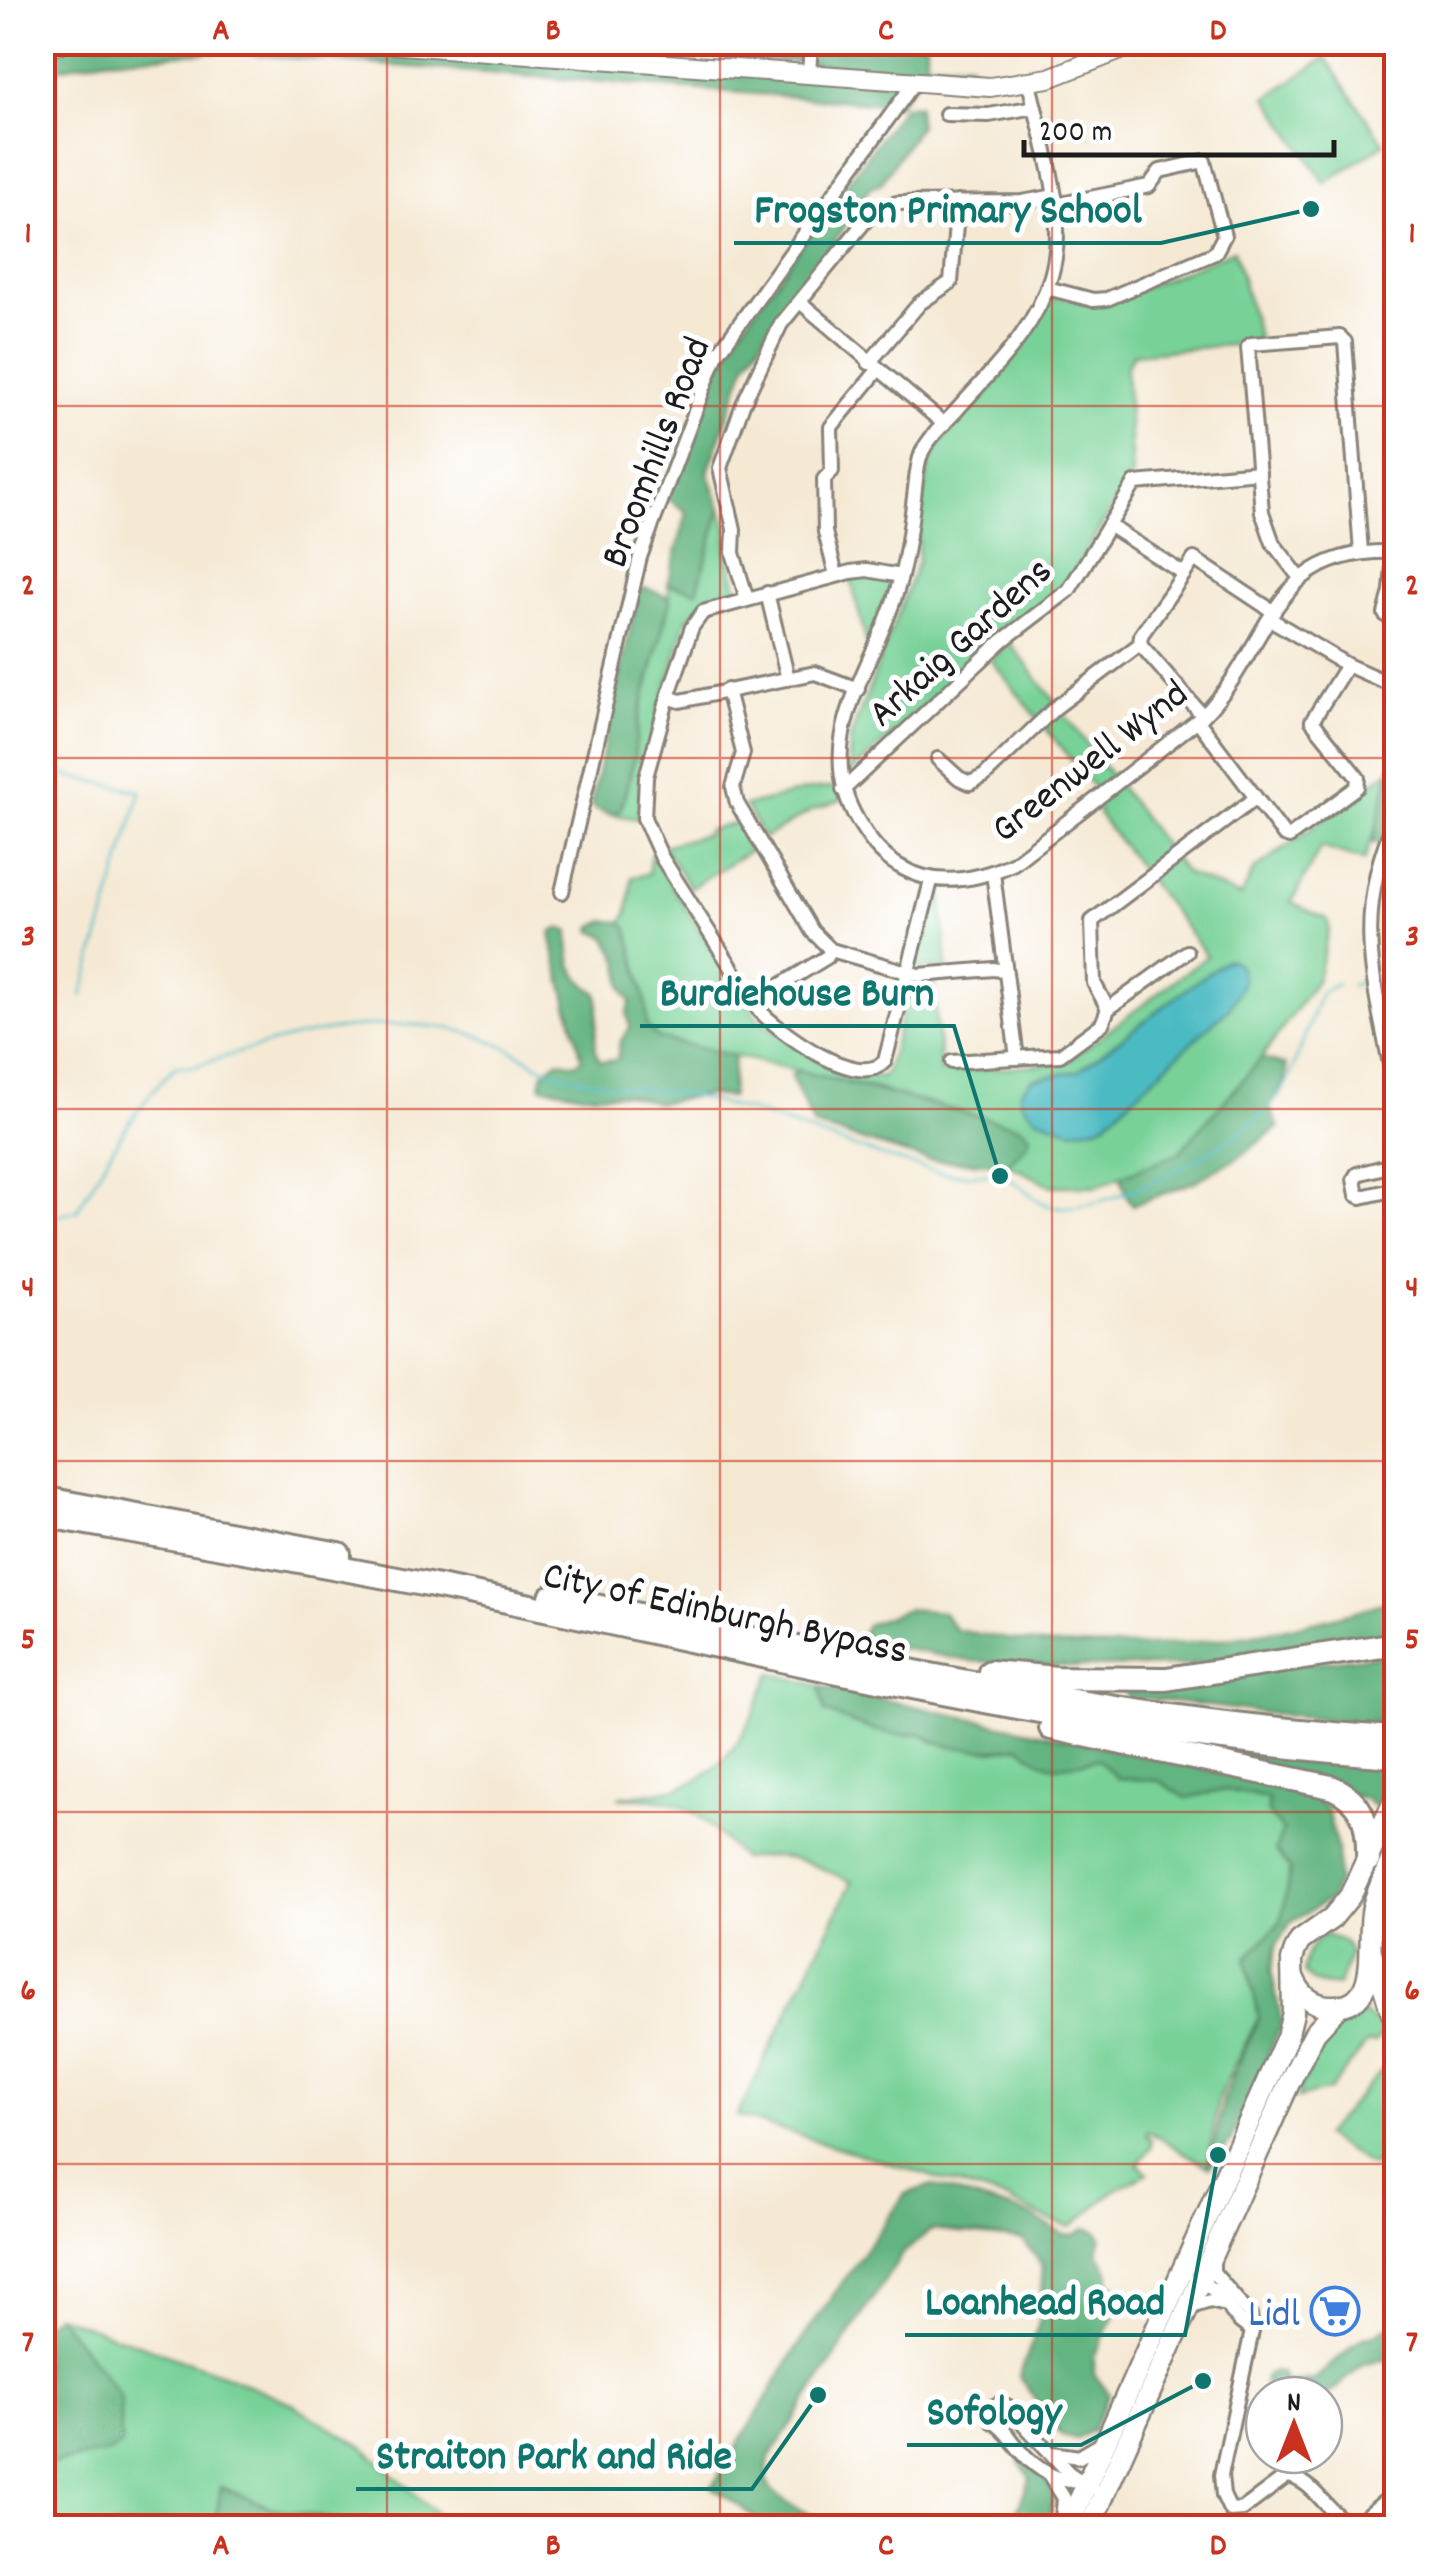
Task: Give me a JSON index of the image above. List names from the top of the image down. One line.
{"streets":{"highway":["City of Edinburgh Bypass"],"street":["Broomhills Road","Arkaig Gardens","Greenwell Wynd"]},"places":{"other":["Frogston Primary School","Burdiehouse Burn","Loanhead Road","Sofology","Straiton Park and Ride"],"supermarket":["Lidl"]},"scale_bar":"200 m","north":"top","grid":{"columns":["A","B","C","D"],"rows":["1","2","3","4","5","6","7"]}}
